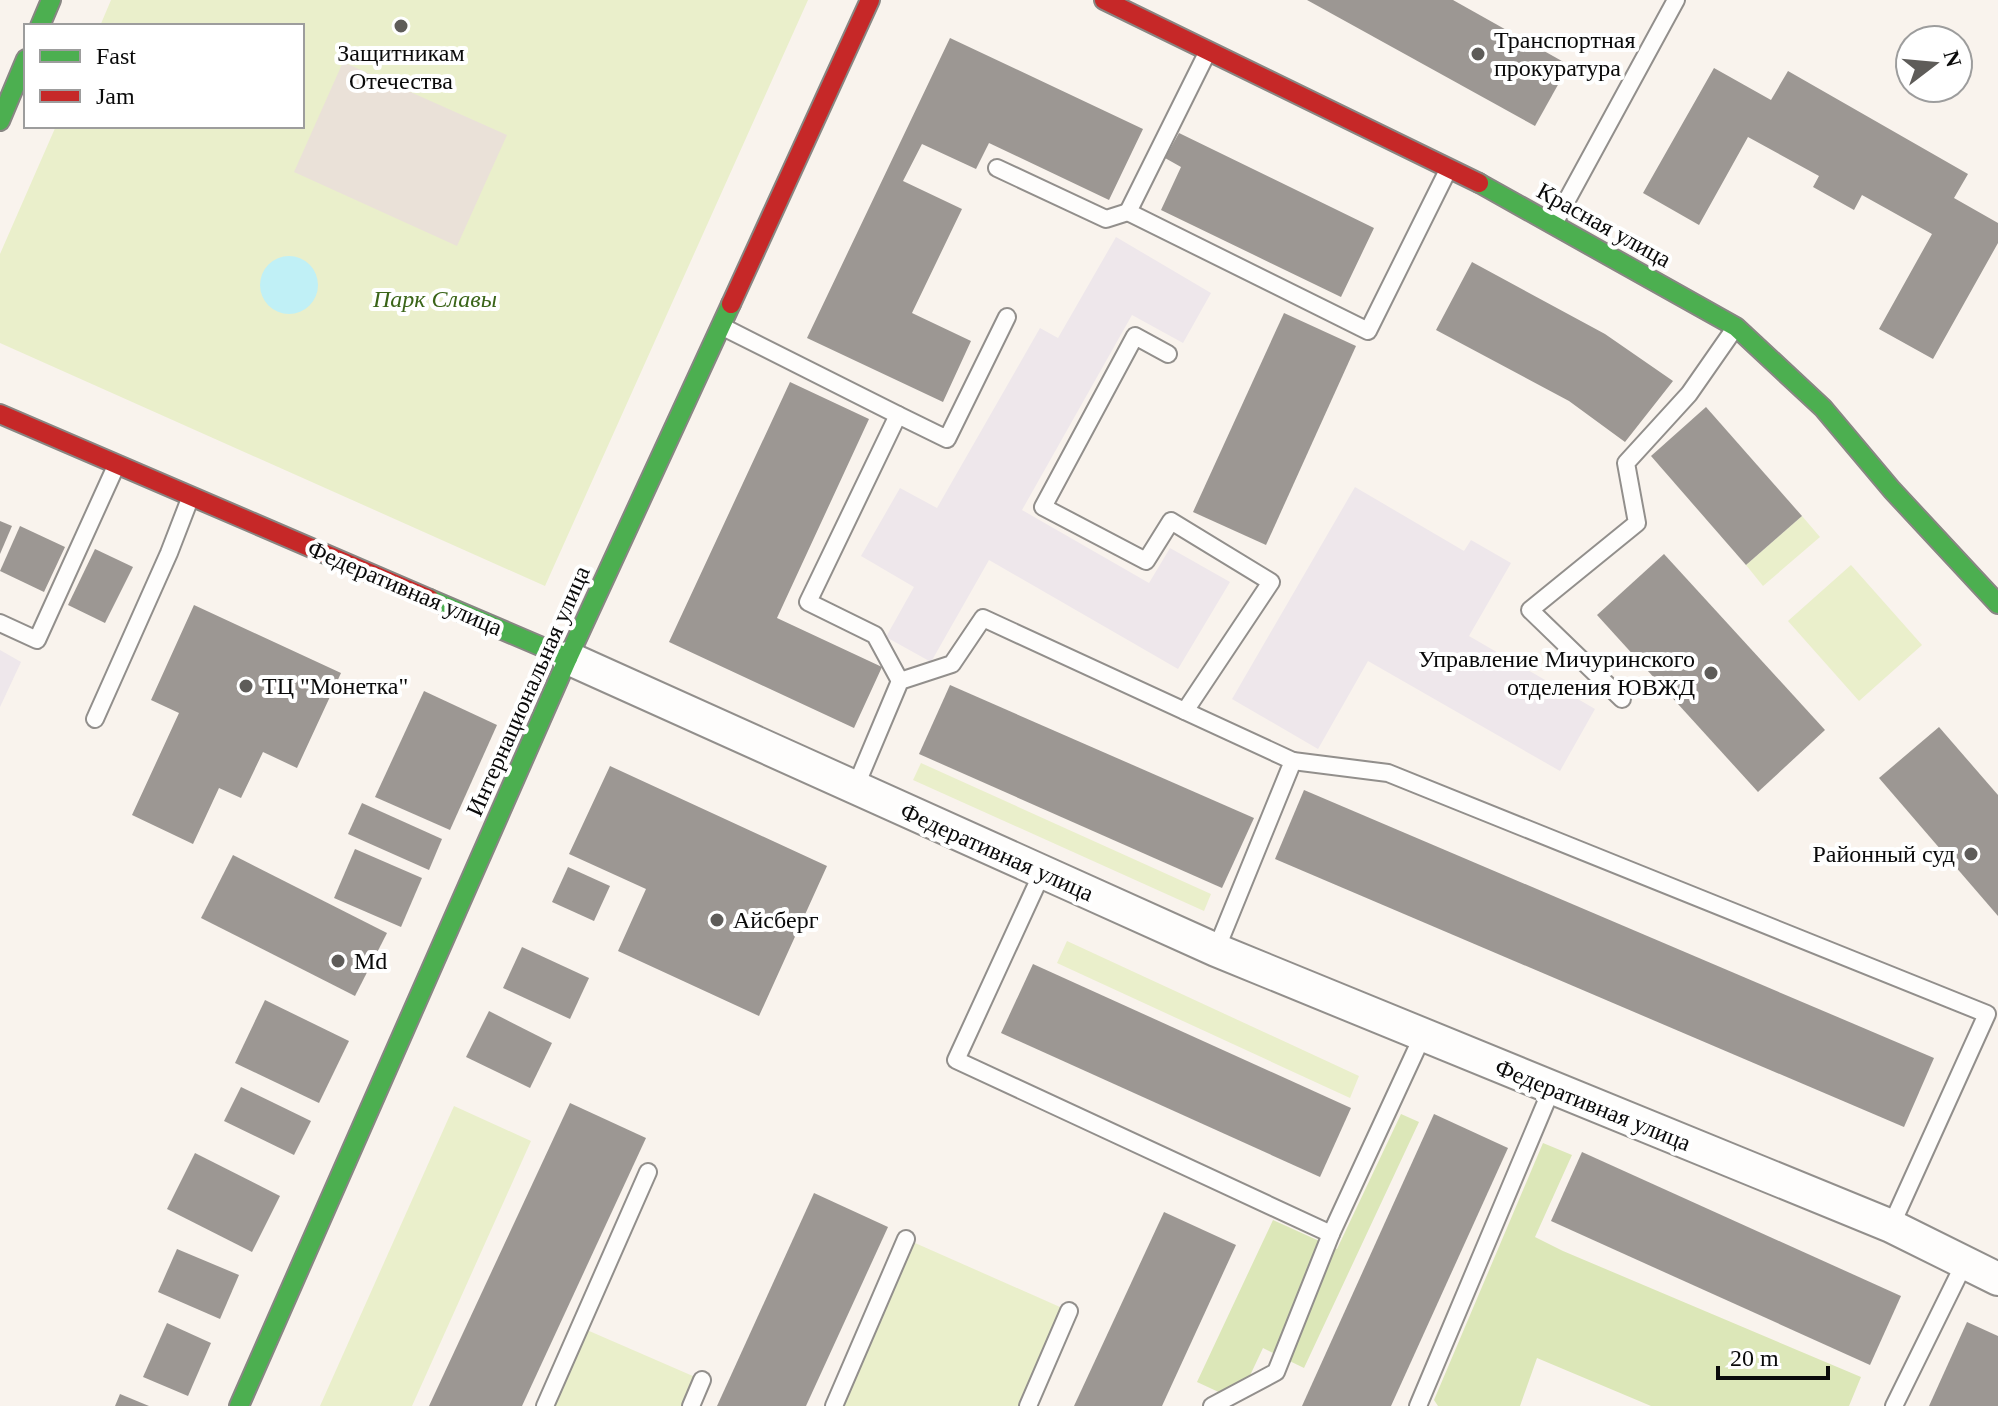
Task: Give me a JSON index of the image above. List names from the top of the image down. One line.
{"streets":{"main road":["Красная улица","Федеративная улица","Интернациональная улица"]},"crossings":[["Федеративная улица","Интернациональная улица"]],"parks":["Парк Славы"],"places":["Защитникам Отечества","Транспортная прокуратура","Управление Мичуринского отделения ЮВЖД","ТЦ \"Монетка\"","Районный суд","Айсберг","Md"],"legend":["Fast","Jam"],"scale_bar":"20 m","north":"right"}
